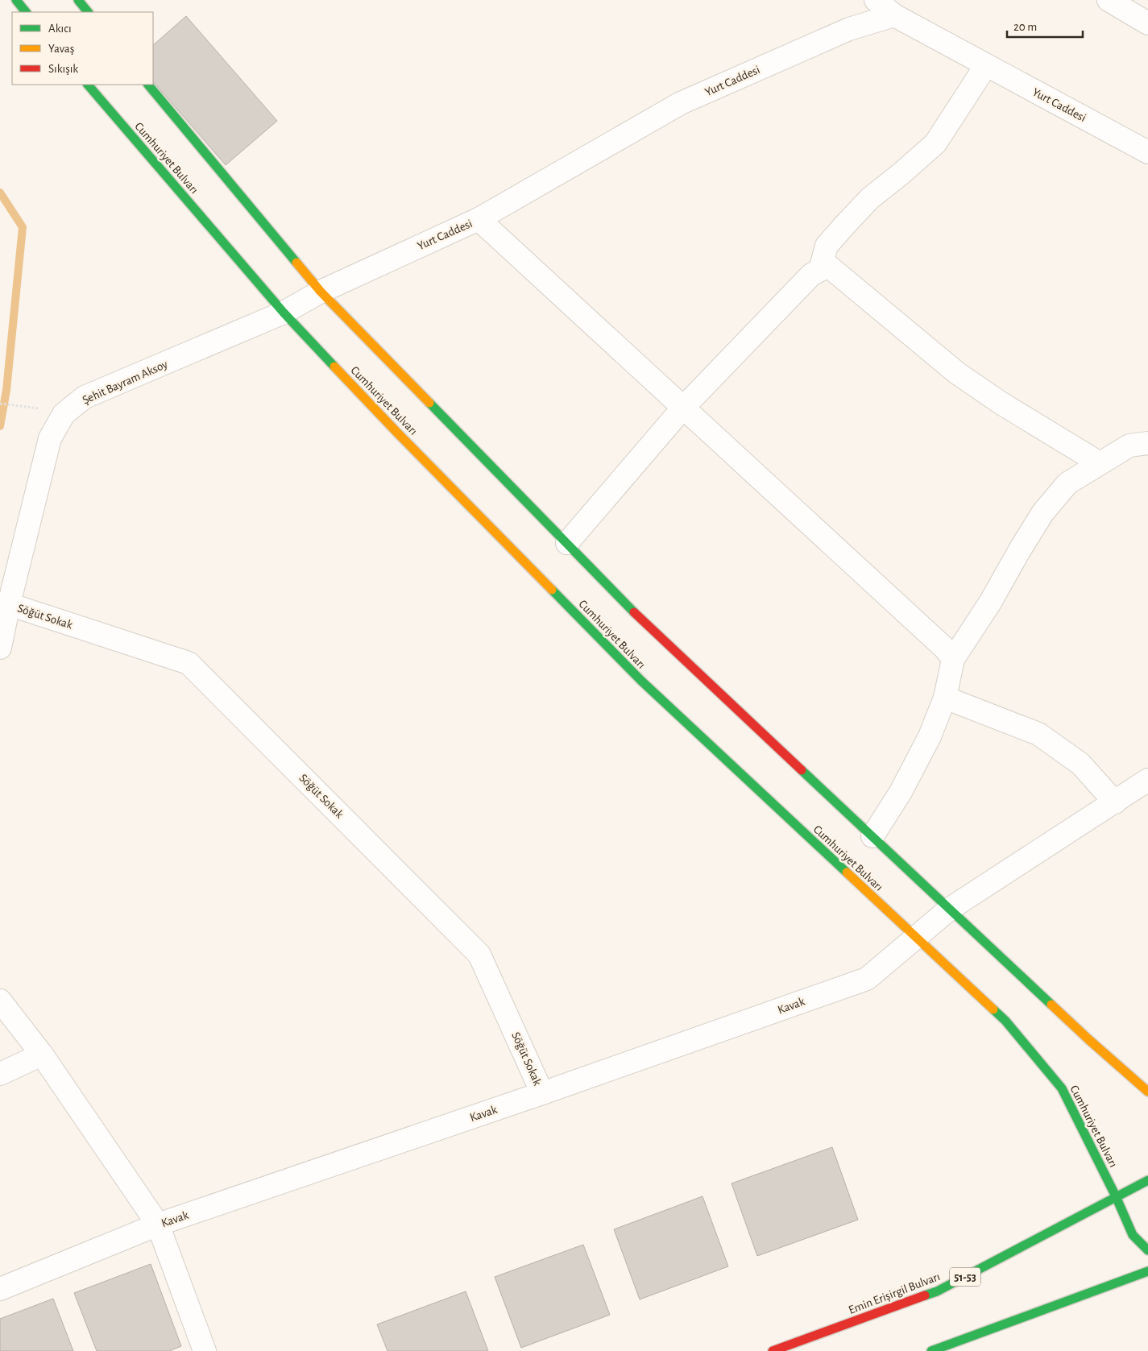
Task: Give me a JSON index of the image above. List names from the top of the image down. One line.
{"streets":{"main road":["Cumhuriyet Bulvarı","51-53","Emin Erişirgil Bulvarı"],"street":["Yurt Caddesi","Şehit Bayram Aksoy","Söğüt Sokak","Kavak"]},"crossings":[["Yurt Caddesi","Şehit Bayram Aksoy"],["Cumhuriyet Bulvarı","Şehit Bayram Aksoy"],["Cumhuriyet Bulvarı","Kavak"],["Cumhuriyet Bulvarı","Emin Erişirgil Bulvarı"],["Şehit Bayram Aksoy","Söğüt Sokak"],["Söğüt Sokak","Kavak"]],"legend":["Akıcı","Yavaş","Sıkışık"],"scale_bar":"20 m"}
